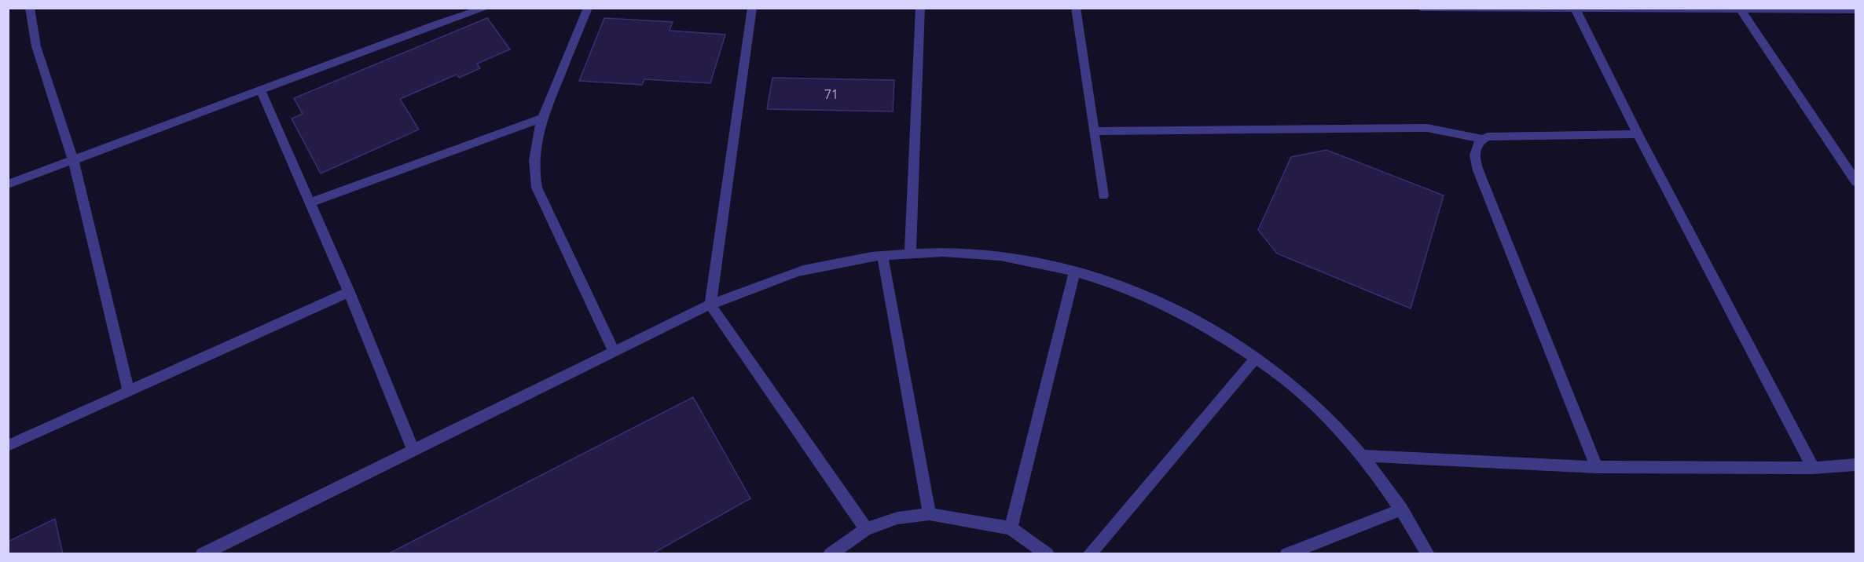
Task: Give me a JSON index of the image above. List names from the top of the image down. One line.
{"house_numbers":["71"]}
